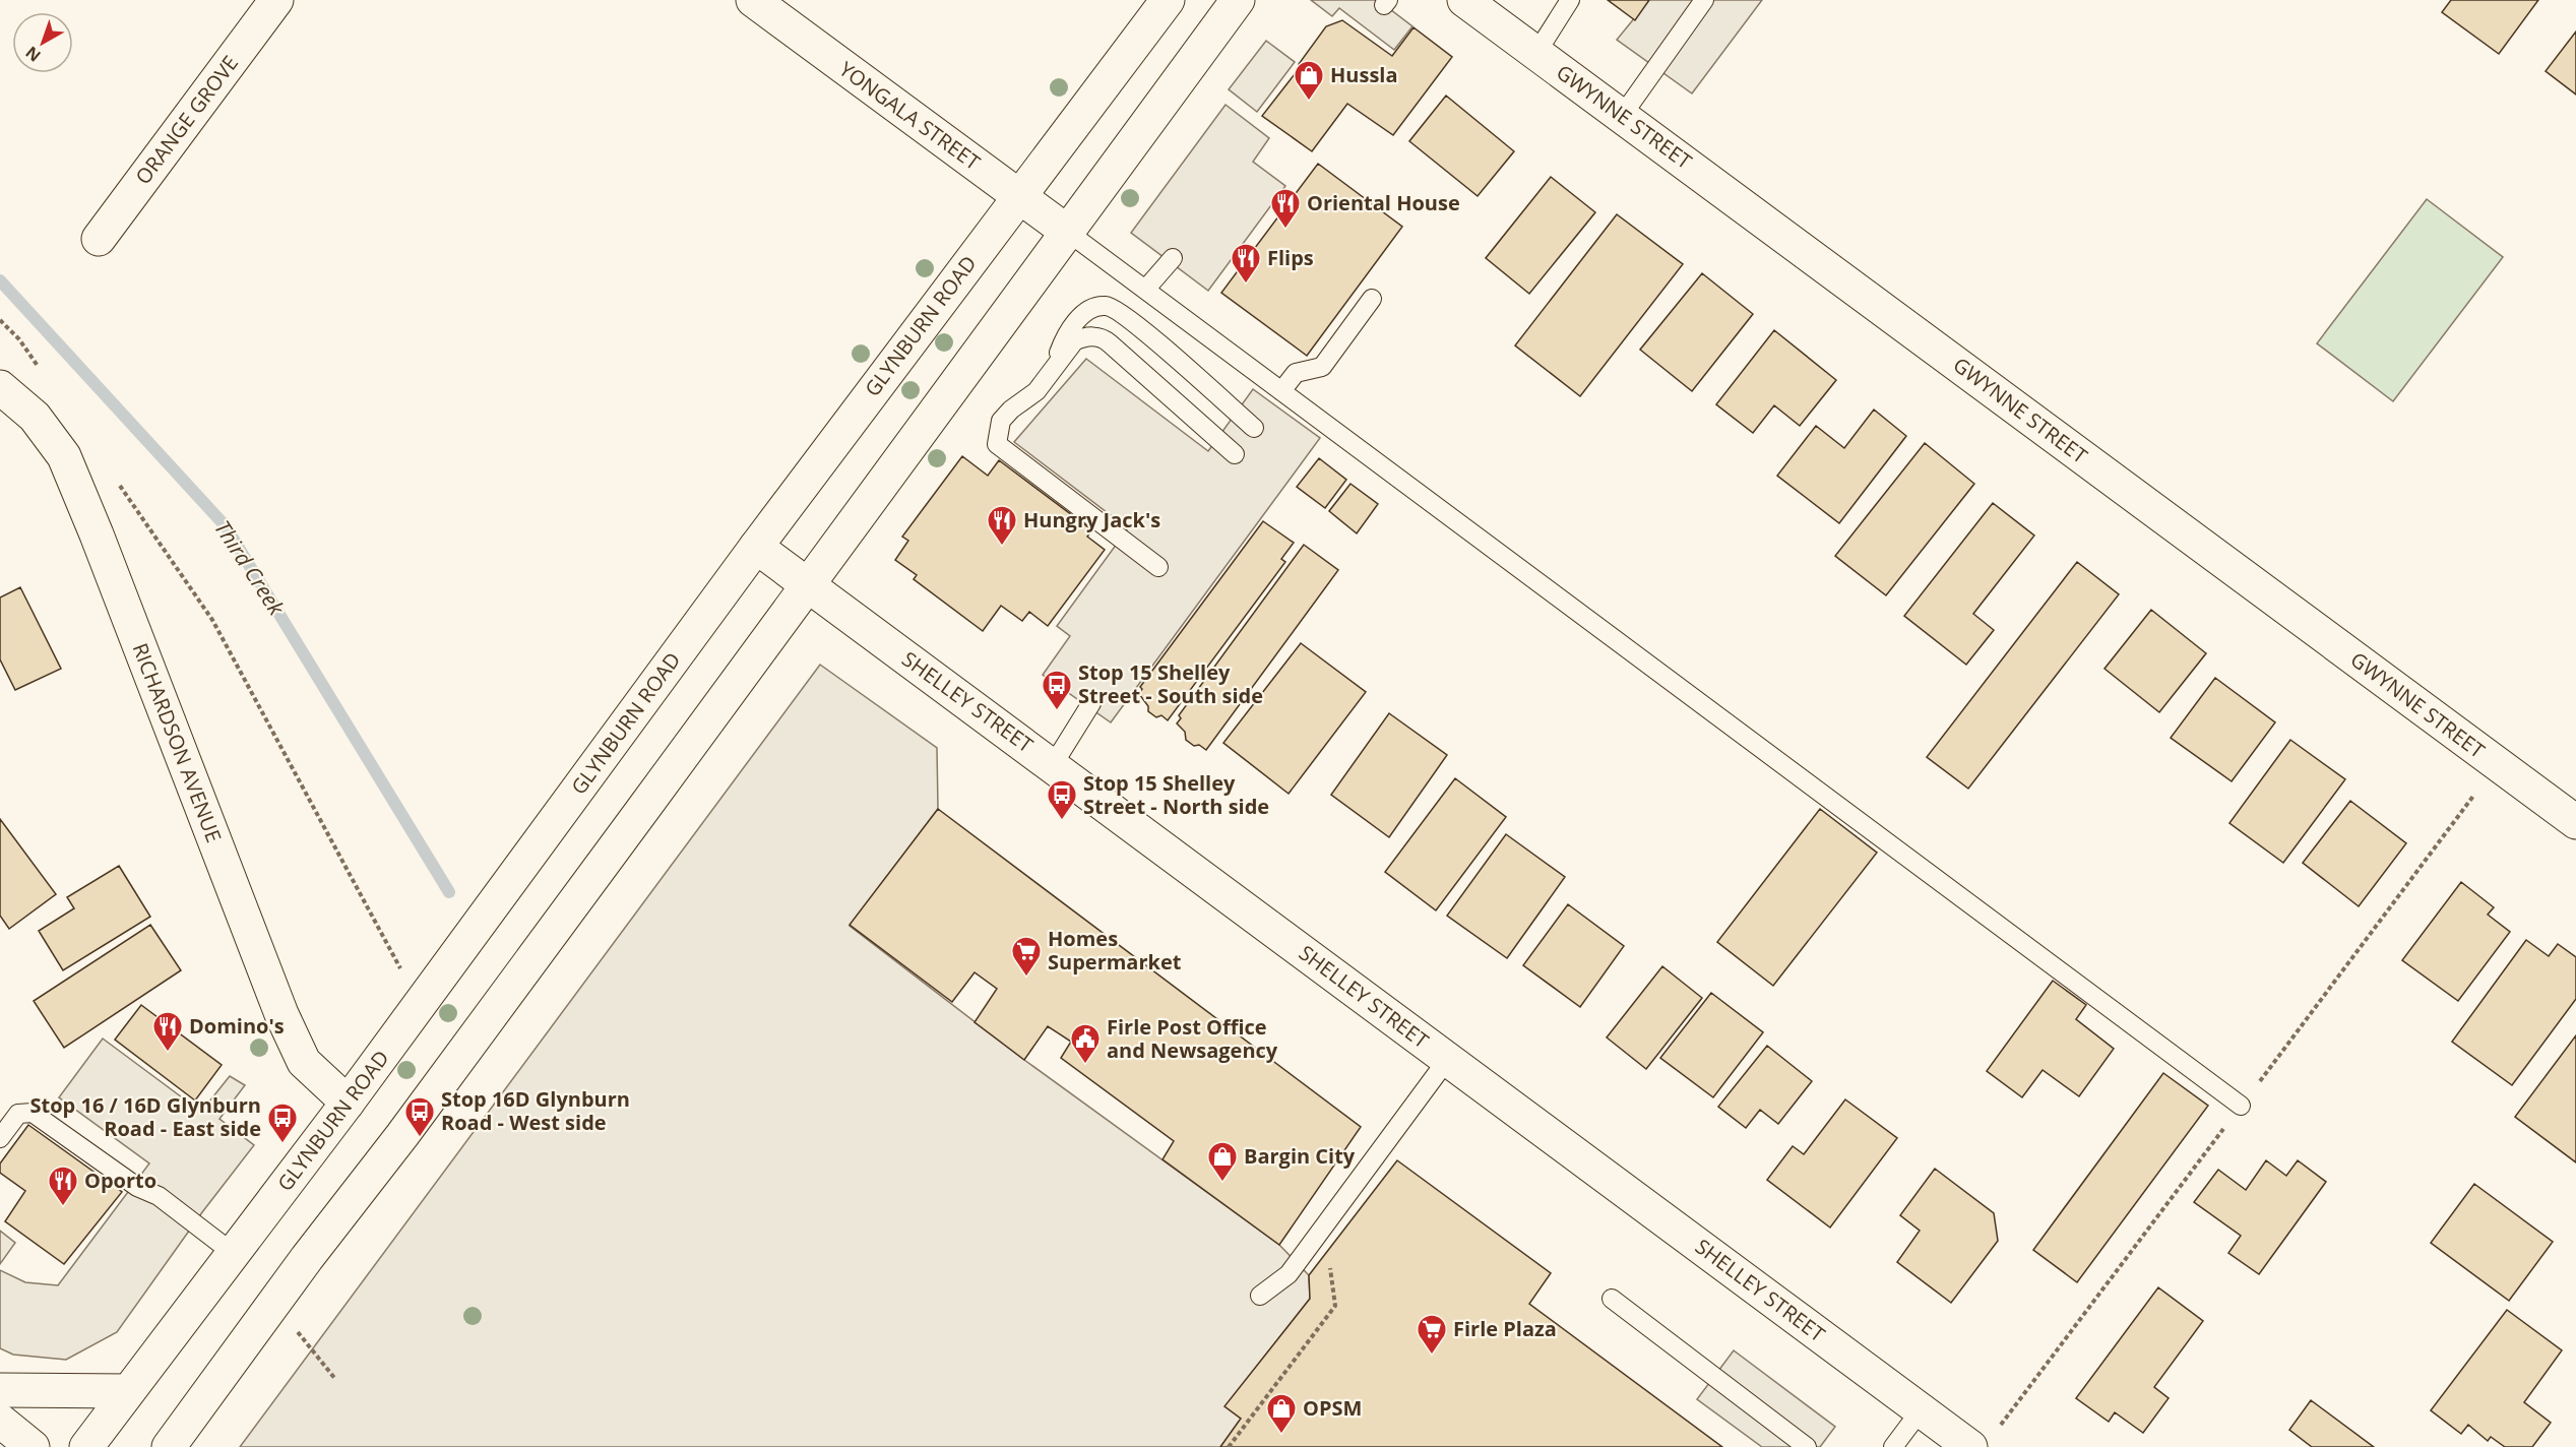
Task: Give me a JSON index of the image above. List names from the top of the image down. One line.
{"streets":{"street":["YONGALA STREET","GWYNNE STREET","ORANGE GROVE","GLYNBURN ROAD","SHELLEY STREET","RICHARDSON AVENUE"]},"crossings":[["YONGALA STREET","GLYNBURN ROAD"],["GLYNBURN ROAD","SHELLEY STREET"],["GLYNBURN ROAD","RICHARDSON AVENUE"]],"water":["Third Creek"],"places":{"shop":["Hussla","Bargin City","OPSM"],"restaurant":["Oriental House","Flips","Hungry Jack's","Domino's","Oporto"],"bus stop":["Stop 15 Shelley Street - South side","Stop 15 Shelley Street - North side","Stop 16D Glynburn Road - West side","Stop 16 / 16D Glynburn Road - East side"],"supermarket":["Homes Supermarket","Firle Plaza"],"public building":["Firle Post Office and Newsagency"]},"north":"bottom left"}
